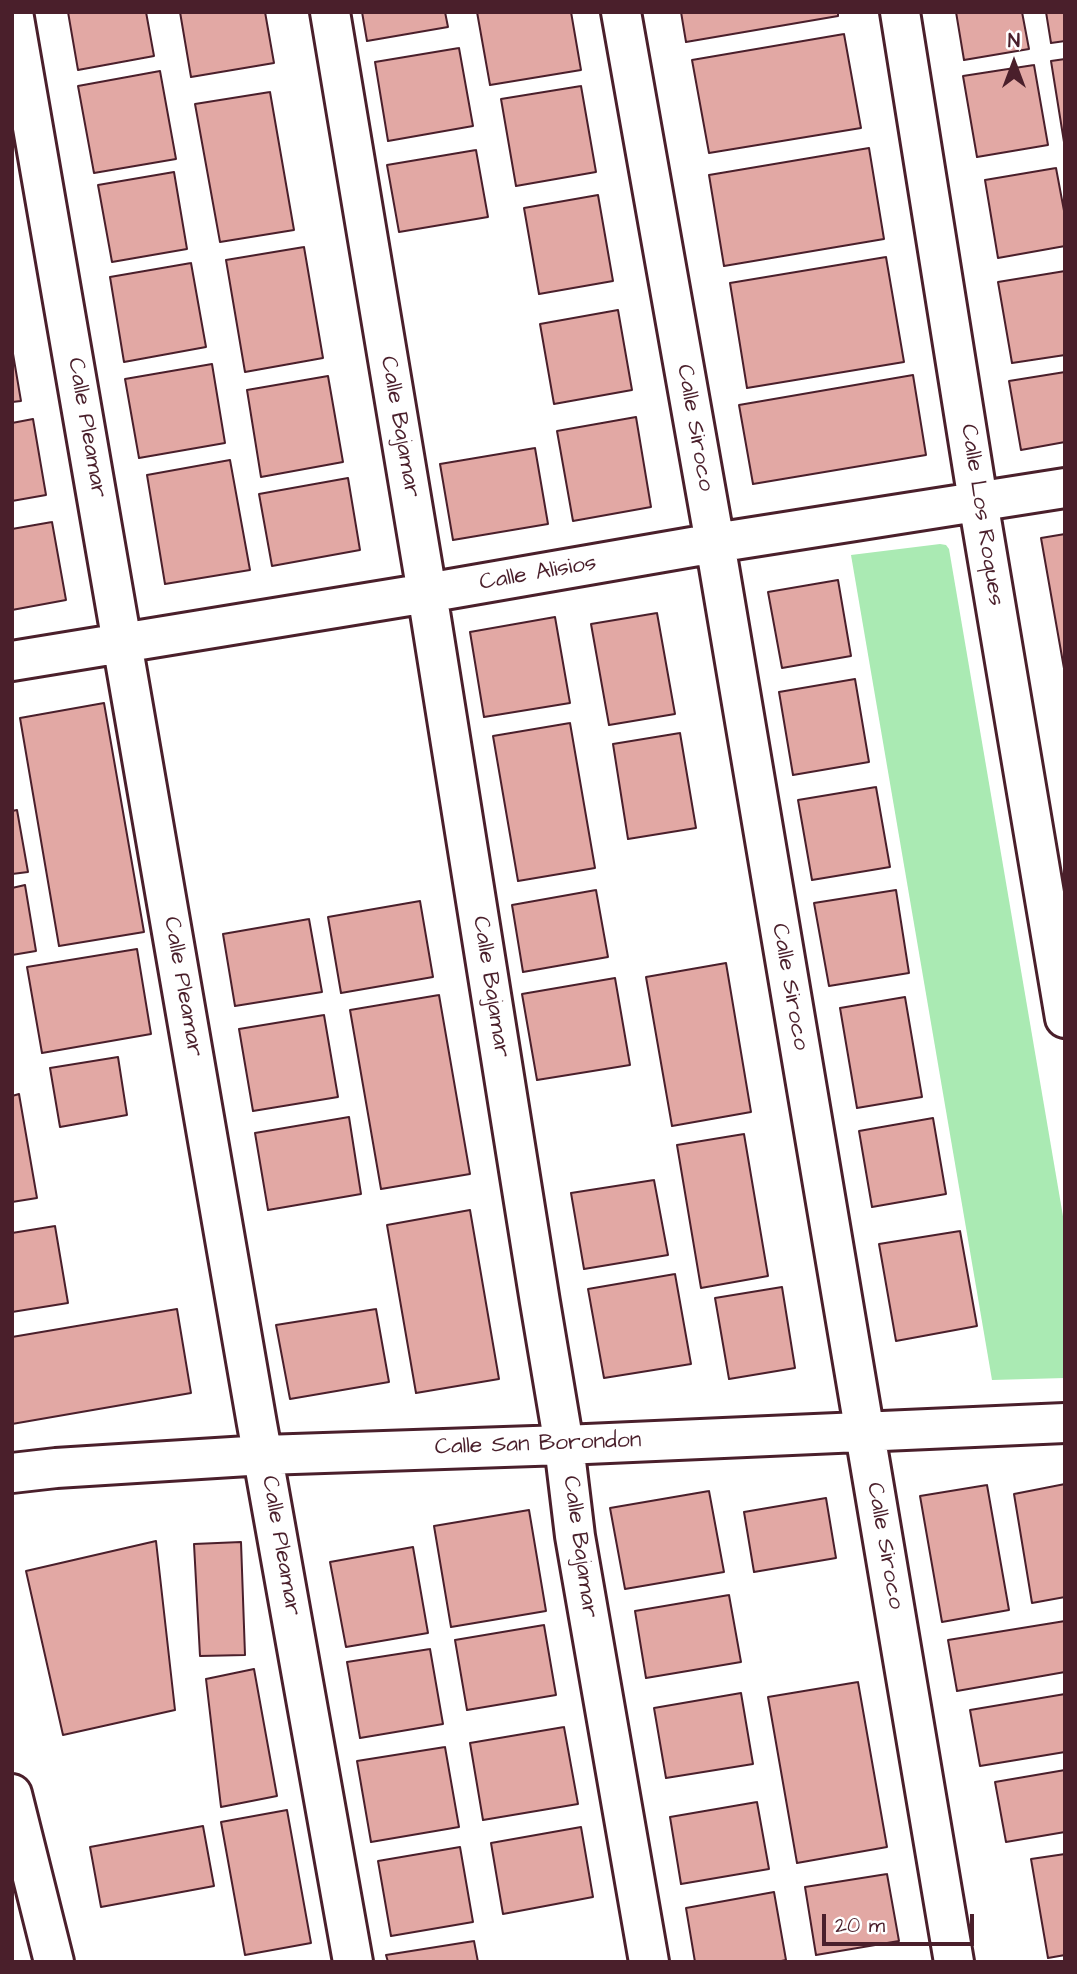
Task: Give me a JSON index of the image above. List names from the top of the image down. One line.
{"streets":{"street":["Calle Bajamar","Calle Pleamar","Calle Siroco","Calle Los Roques","Calle Alisios","Calle San Borondon"]},"crossings":[["Calle Bajamar","Calle Alisios"],["Calle Bajamar","Calle San Borondon"],["Calle Pleamar","Calle Alisios"],["Calle Pleamar","Calle San Borondon"],["Calle Siroco","Calle Alisios"],["Calle Siroco","Calle San Borondon"],["Calle Los Roques","Calle Alisios"]],"scale_bar":"20 m","north":"top"}
